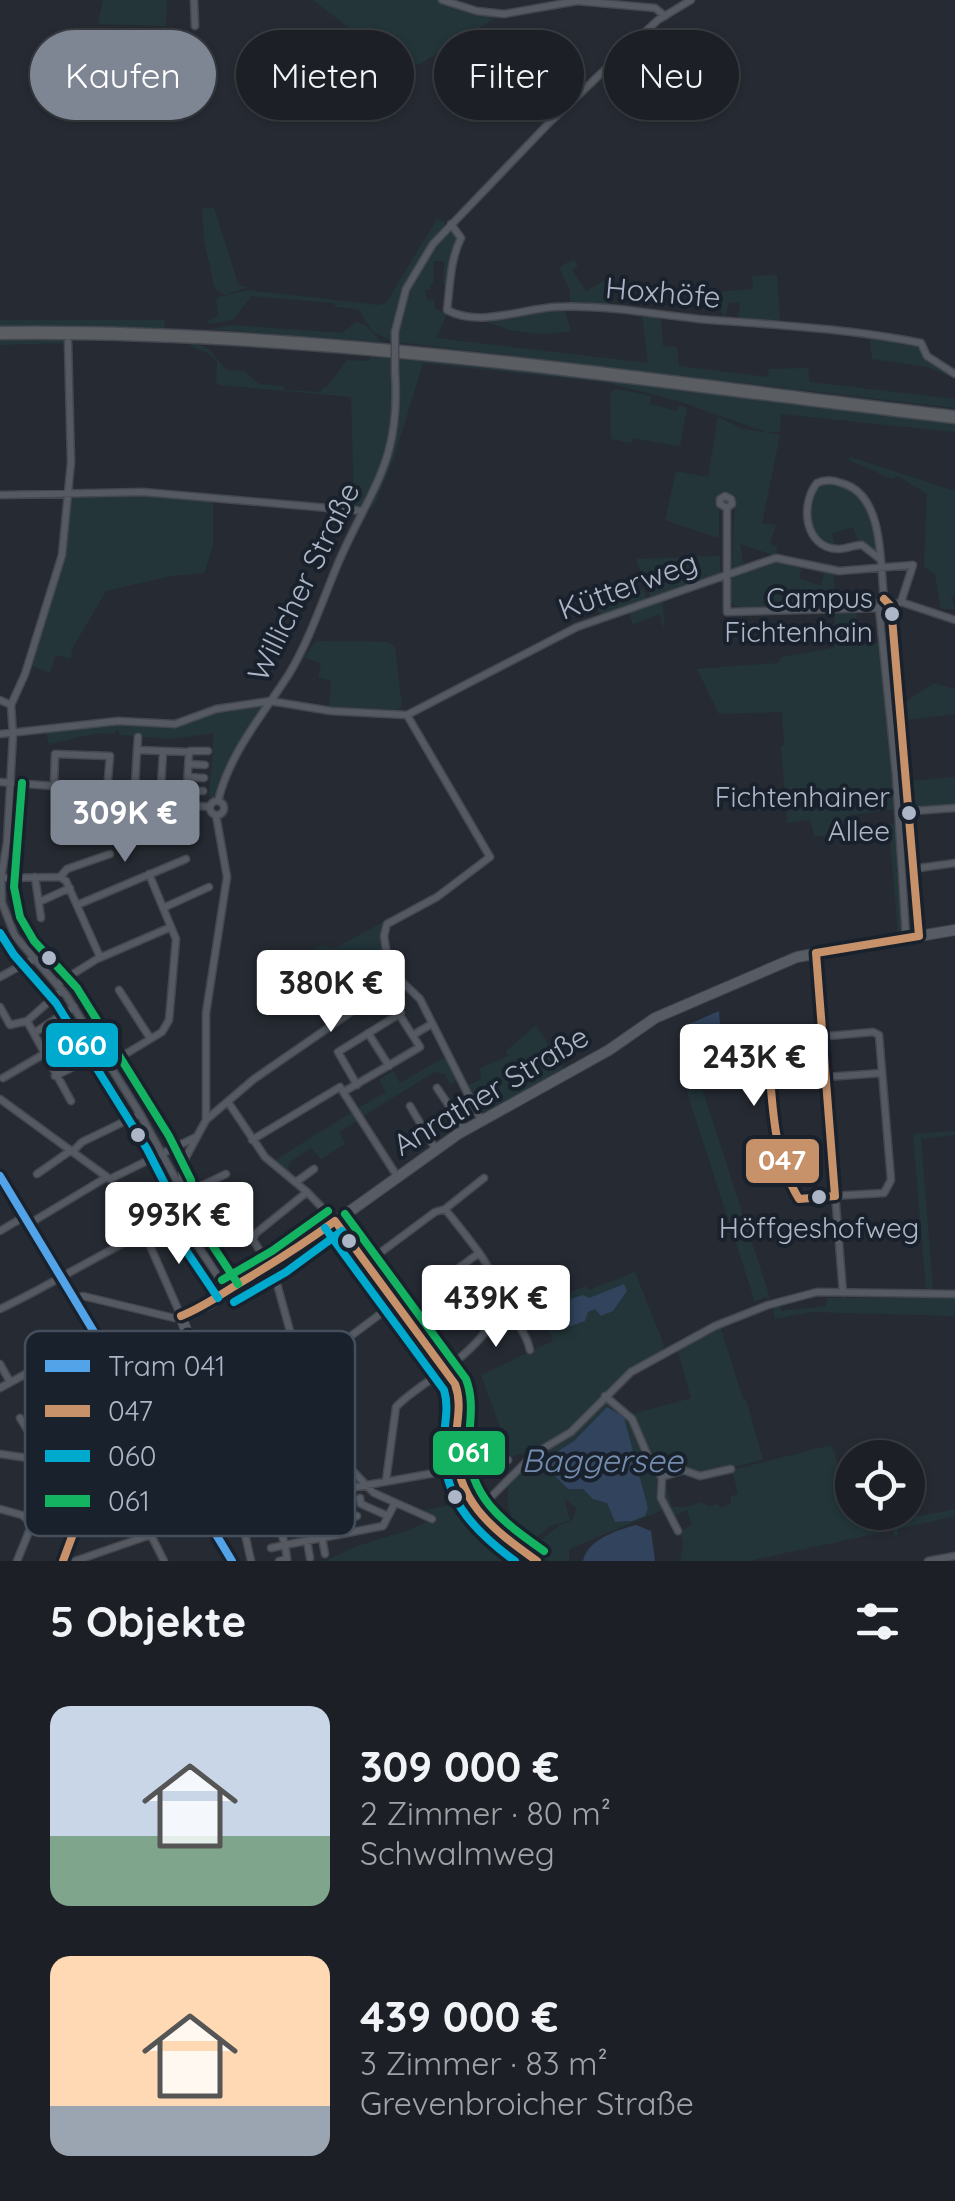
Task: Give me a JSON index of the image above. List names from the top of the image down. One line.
{"streets":{"main road":["Anrather Straße"],"street":["Hoxhöfe","Willicher Straße","Kütterweg"]},"crossings":[["Hoxhöfe","Willicher Straße"],["Willicher Straße","Kütterweg"]],"water":["Baggersee"],"places":["Campus Fichtenhain","Fichtenhainer Allee","Höffgeshofweg"],"lines":["transit line 047","transit line 061","transit line 060","tram line 041"],"legend":["Tram 041","047","060","061"],"page":{"chip":["Kaufen","Mieten","Filter","Neu"],"price":["309K €","380K €","243K €","993K €","439K €"],"heading":"5 Objekte","list":[{"name":"309 000 €","note":"2 Zimmer · 80 m² · Schwalmweg"},{"name":"439 000 €","note":"3 Zimmer · 83 m² · Grevenbroicher Straße"}]}}
